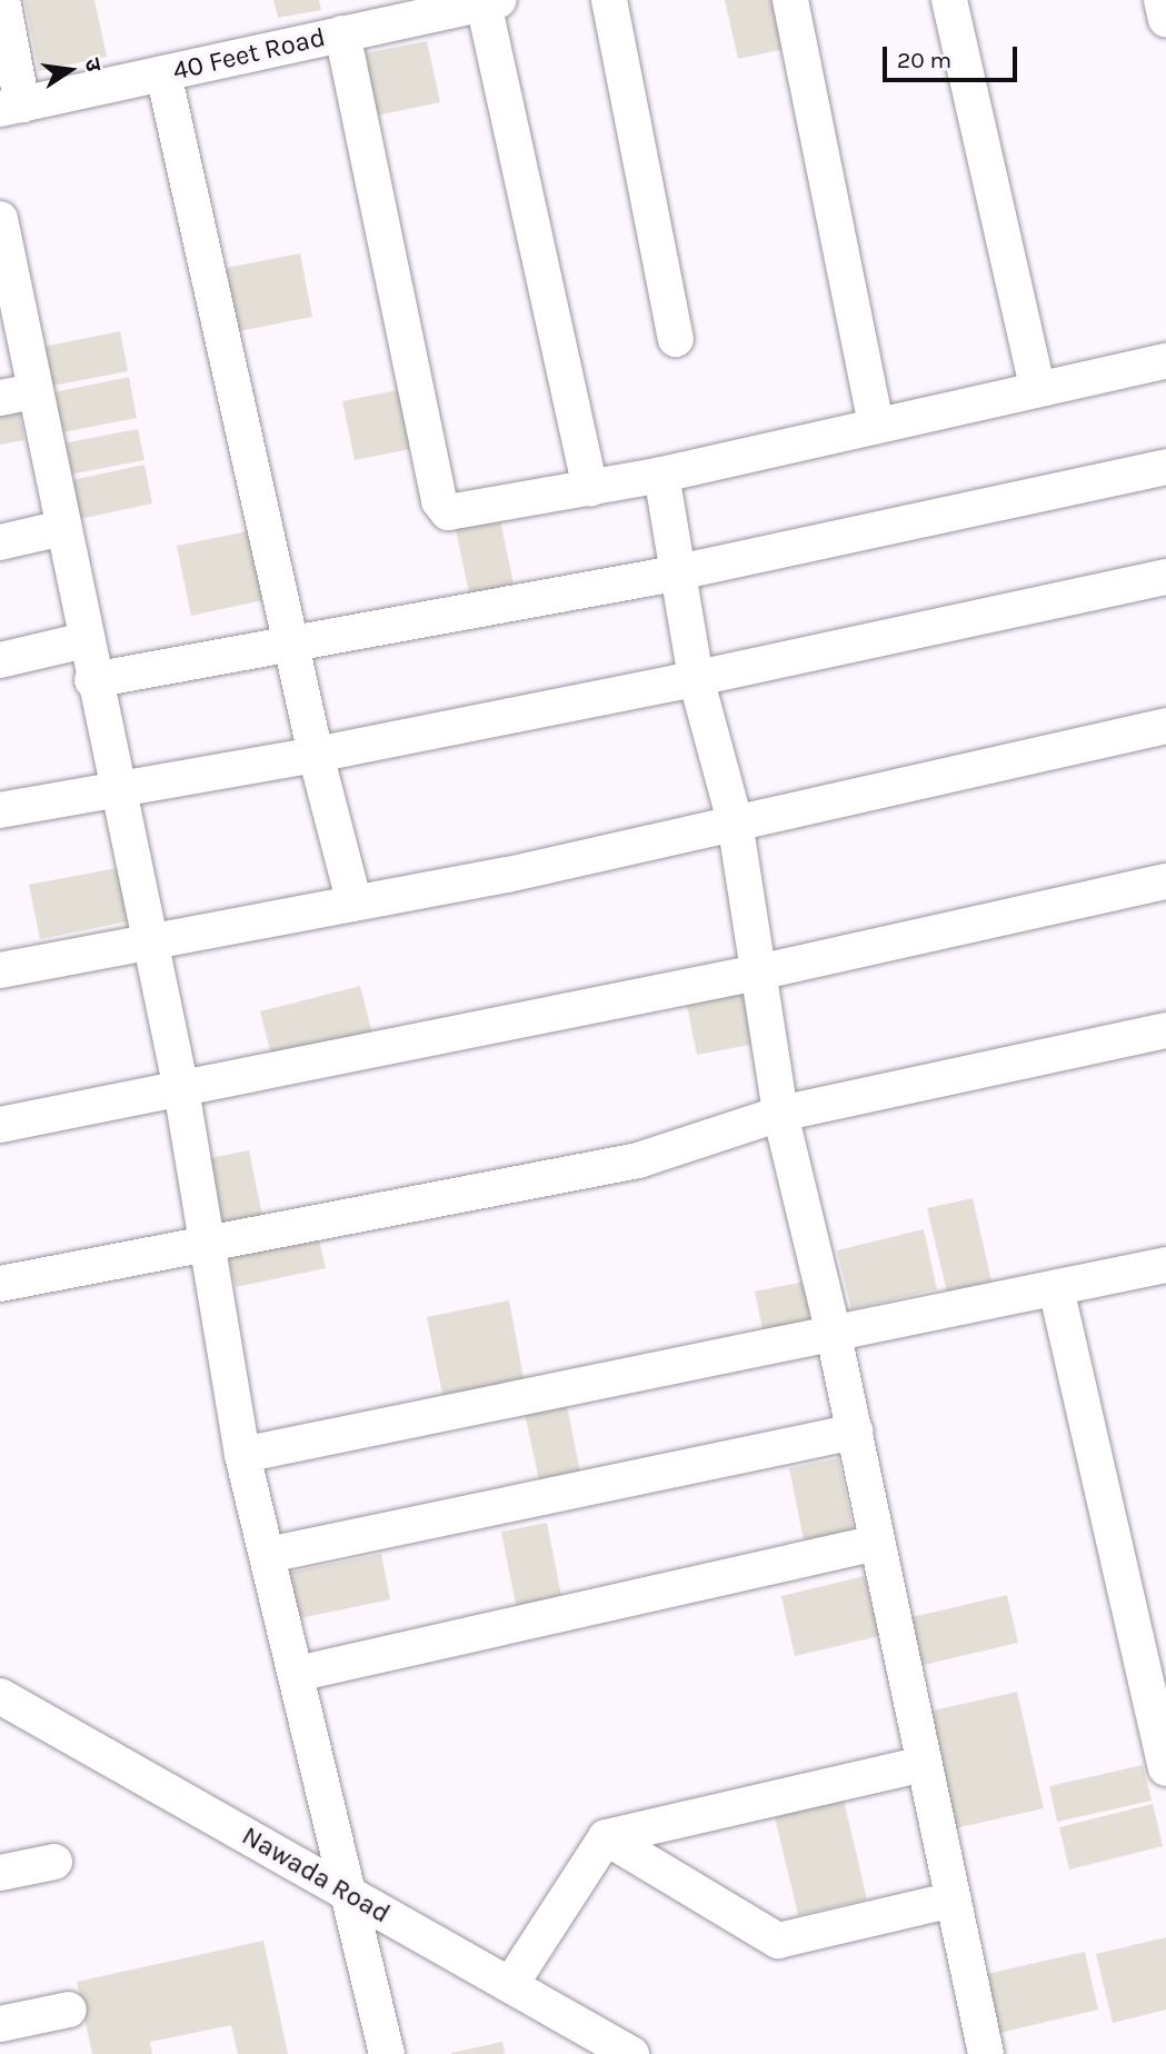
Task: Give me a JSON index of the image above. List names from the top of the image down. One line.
{"streets":{"street":["40 Feet Road","Nawada Road"]},"scale_bar":"20 m","north":"right"}
